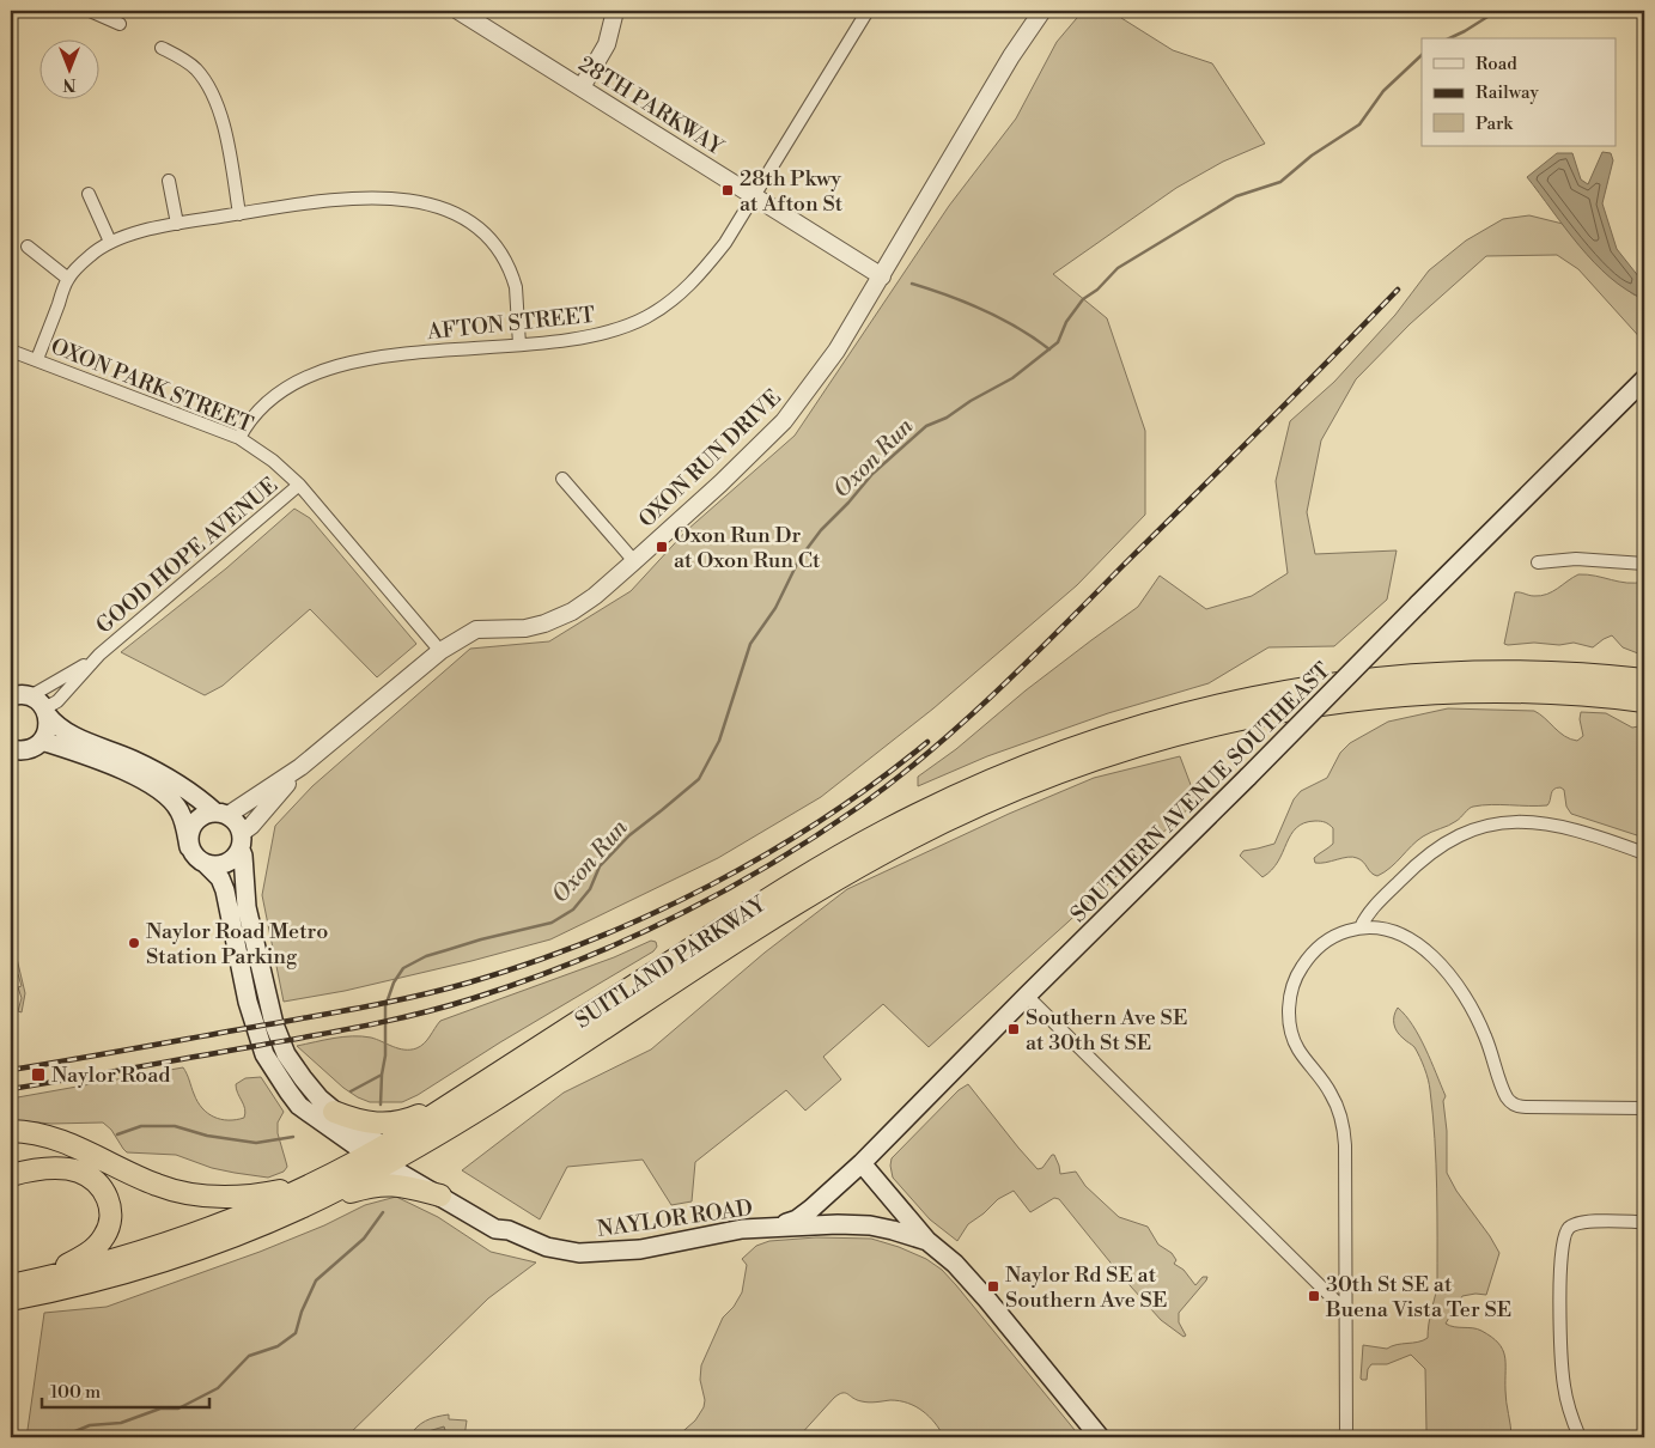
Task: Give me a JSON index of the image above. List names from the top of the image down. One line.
{"streets":{"highway":["SUITLAND PARKWAY"],"main road":["SOUTHERN AVENUE SOUTHEAST","NAYLOR ROAD"],"street":["28TH PARKWAY","AFTON STREET","OXON PARK STREET","OXON RUN DRIVE","GOOD HOPE AVENUE"]},"crossings":[["28TH PARKWAY","AFTON STREET"],["28TH PARKWAY","OXON RUN DRIVE"],["AFTON STREET","OXON PARK STREET"],["OXON PARK STREET","OXON RUN DRIVE"],["OXON PARK STREET","GOOD HOPE AVENUE"],["OXON RUN DRIVE","NAYLOR ROAD"],["SOUTHERN AVENUE SOUTHEAST","NAYLOR ROAD"],["SUITLAND PARKWAY","NAYLOR ROAD"]],"water":["Oxon Run"],"places":{"transit":["28th Pkwy at Afton St","Oxon Run Dr at Oxon Run Ct","Southern Ave SE at 30th St SE","Naylor Road","Naylor Rd SE at Southern Ave SE","30th St SE at Buena Vista Ter SE"],"other":["Naylor Road Metro Station Parking"]},"legend":["Road","Railway","Park"],"scale_bar":"100 m","north":"bottom"}
